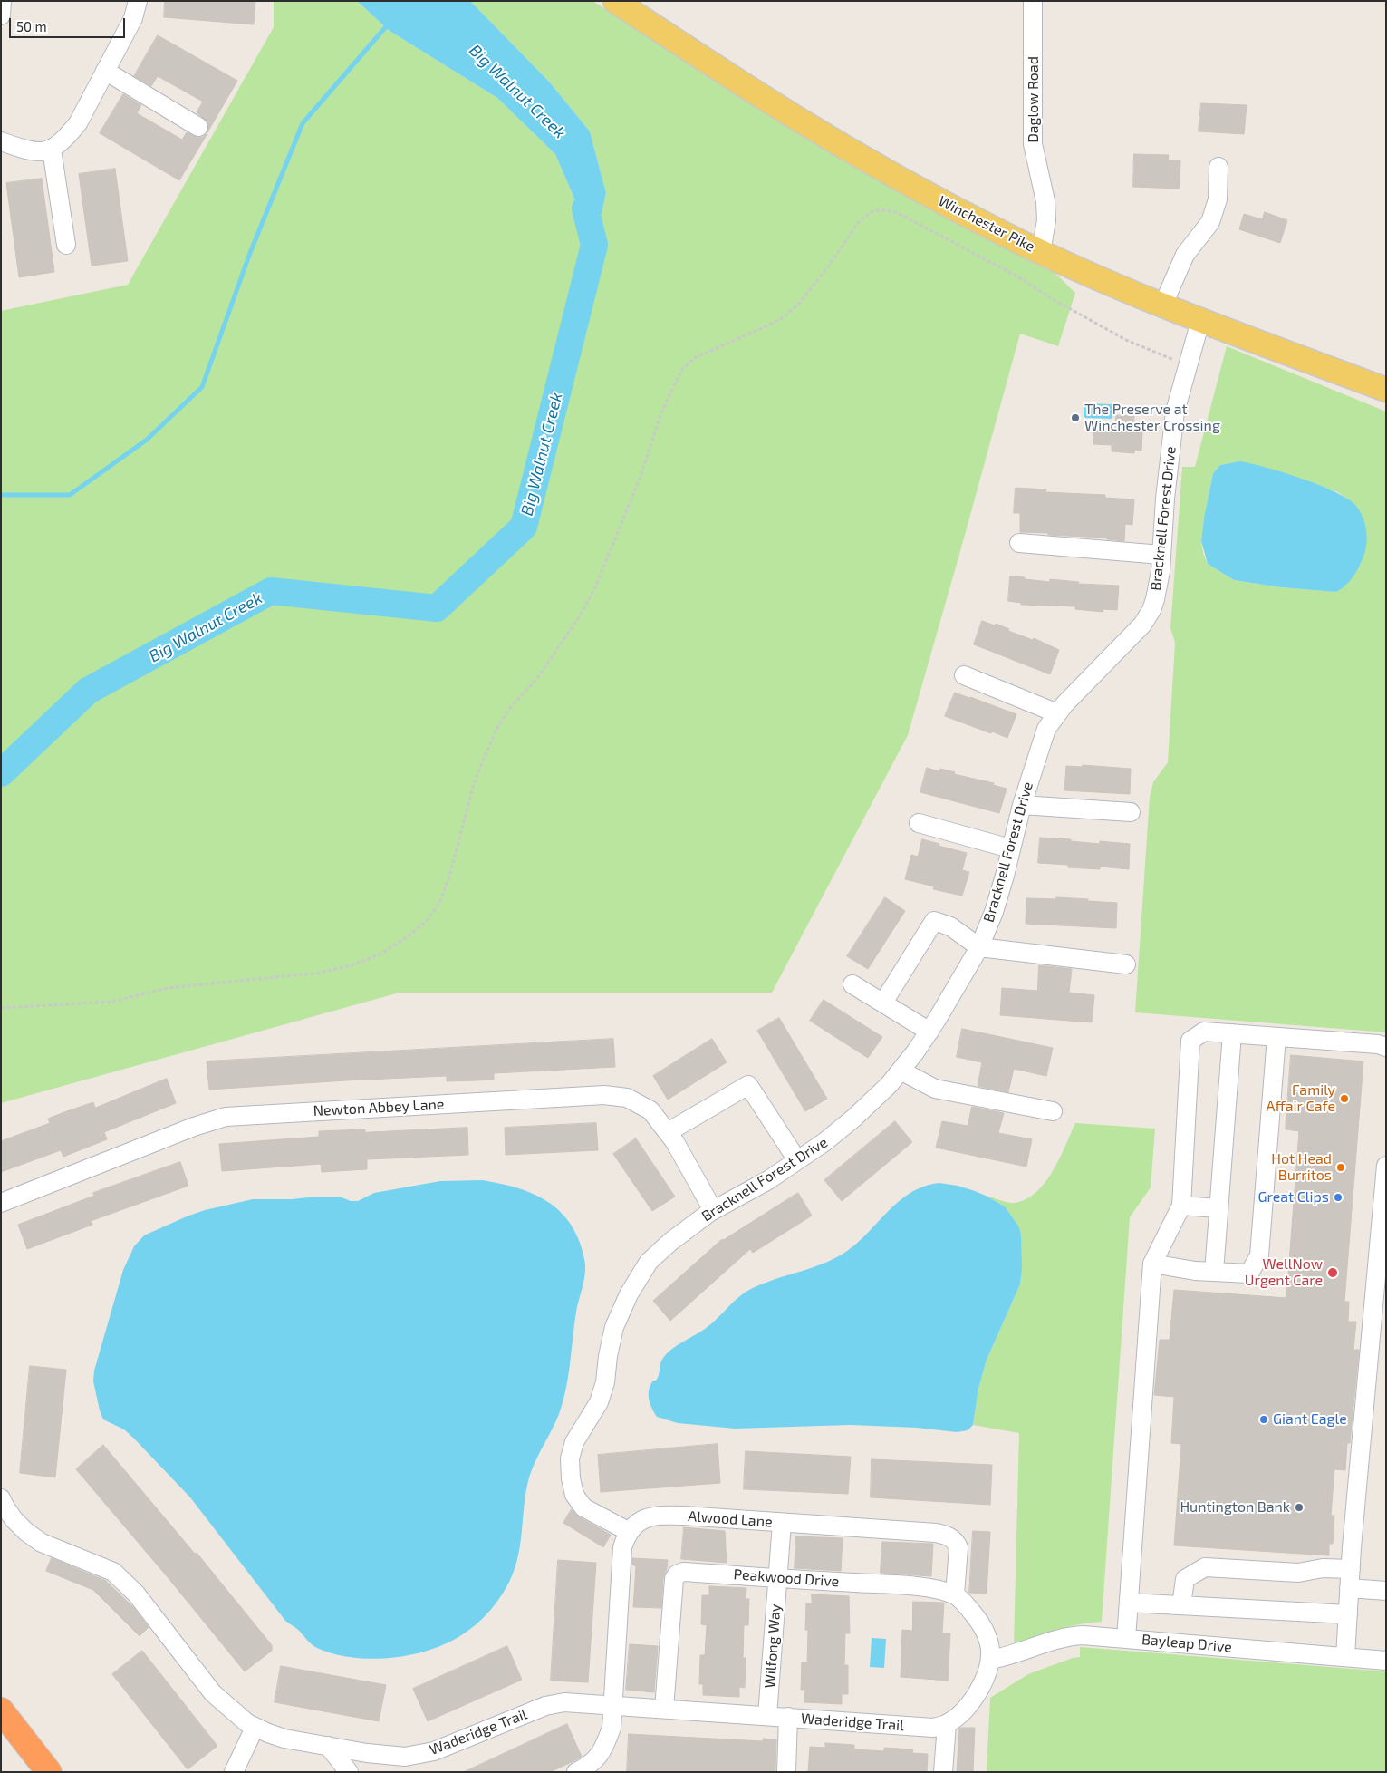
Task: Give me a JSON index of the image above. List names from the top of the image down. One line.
{"streets":{"main road":["Winchester Pike"],"street":["Daglow Road","Bracknell Forest Drive","Newton Abbey Lane","Alwood Lane","Peakwood Drive","Bayleap Drive","Wilfong Way","Waderidge Trail"]},"crossings":[["Daglow Road","Winchester Pike"],["Winchester Pike","Bracknell Forest Drive"],["Bracknell Forest Drive","Newton Abbey Lane"],["Bracknell Forest Drive","Alwood Lane"],["Alwood Lane","Peakwood Drive"],["Alwood Lane","Wilfong Way"],["Peakwood Drive","Wilfong Way"],["Peakwood Drive","Waderidge Trail"],["Wilfong Way","Waderidge Trail"]],"water":["Big Walnut Creek"],"places":["The Preserve at Winchester Crossing","Family Affair Cafe","Hot Head Burritos","Great Clips","WellNow Urgent Care","Giant Eagle","Huntington Bank"],"scale_bar":"50 m"}
